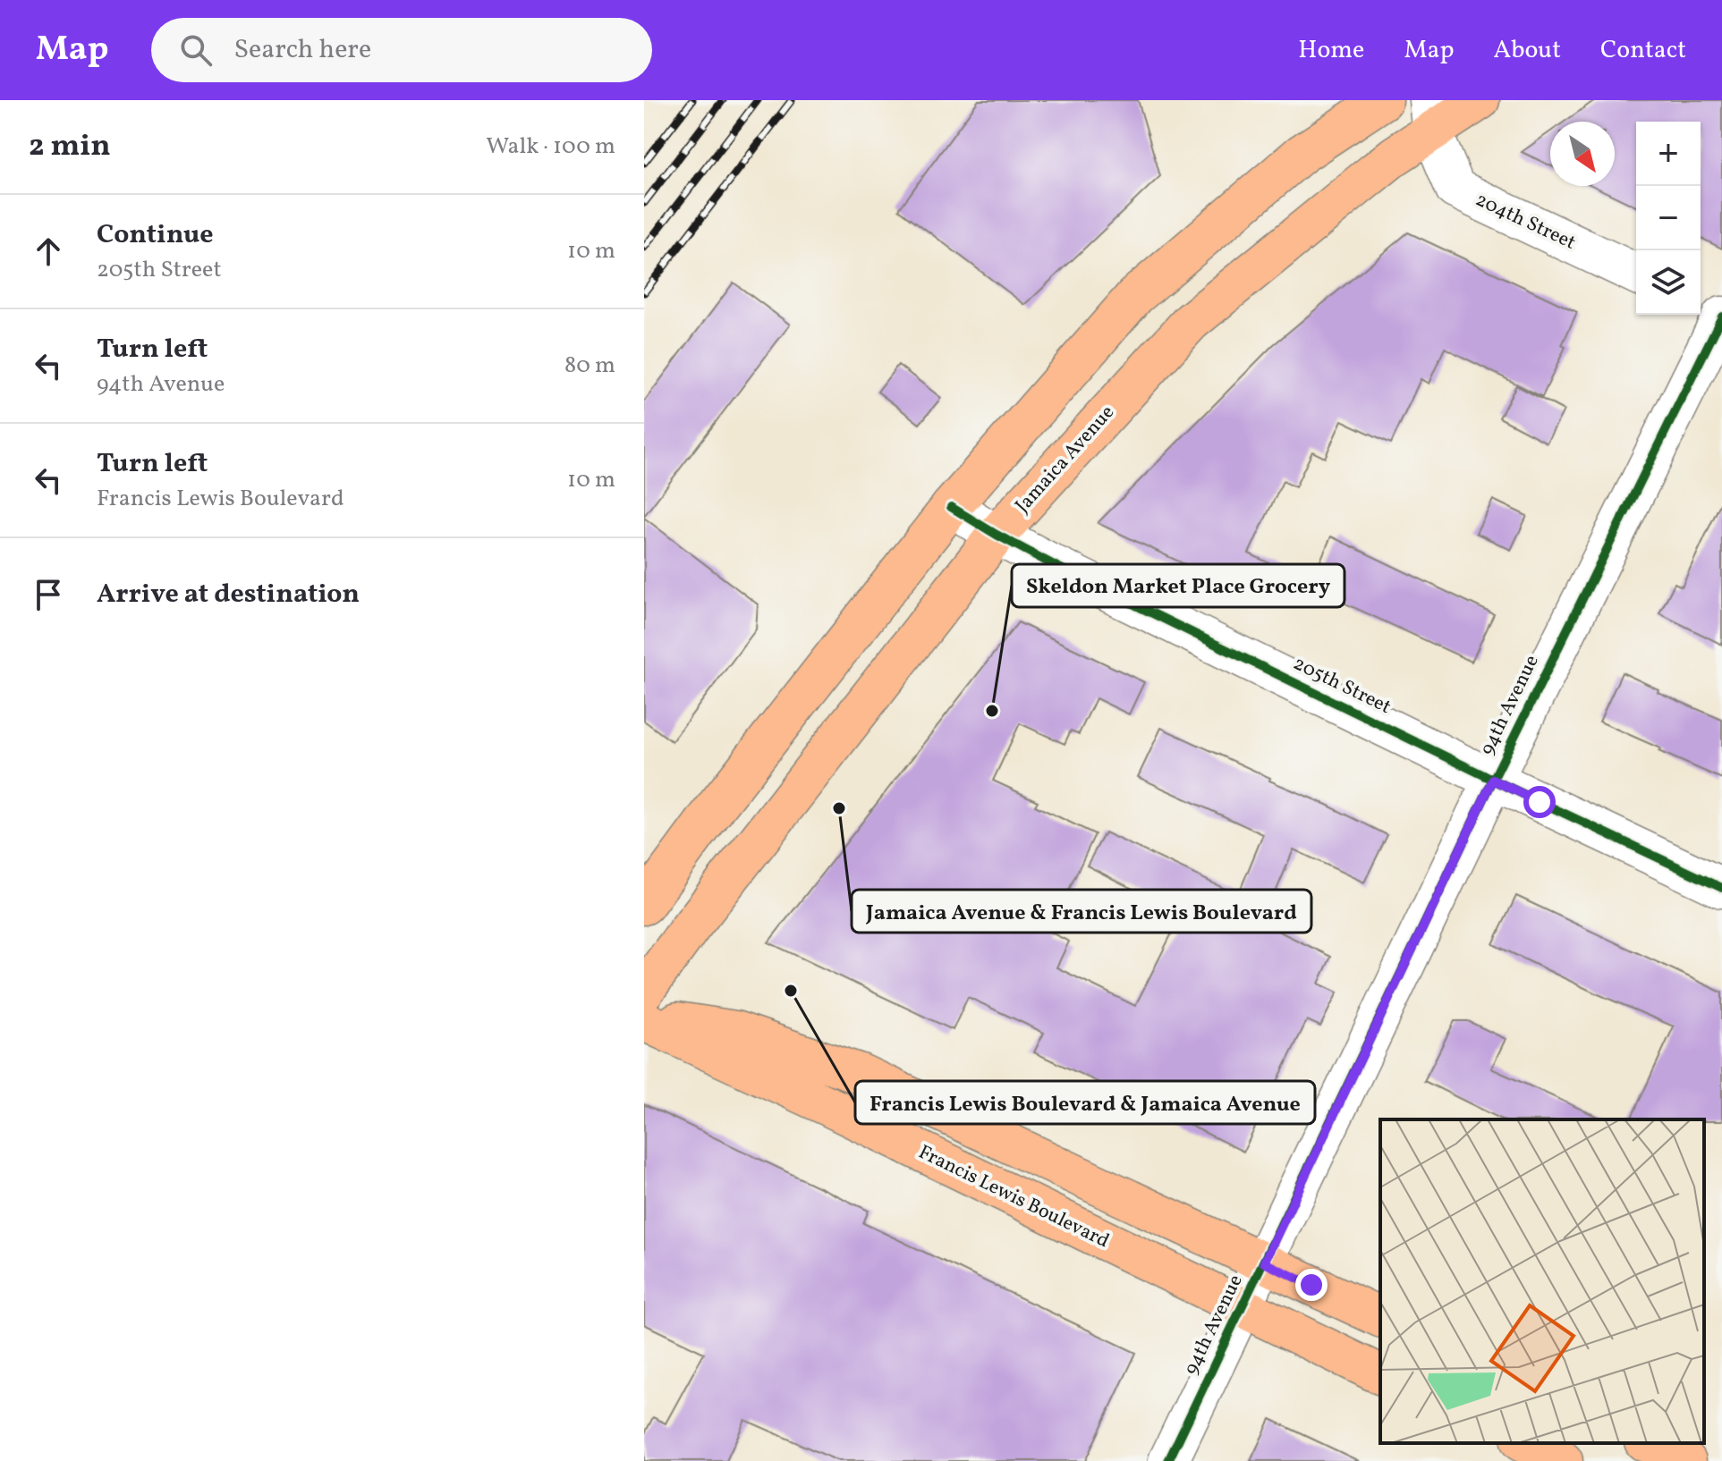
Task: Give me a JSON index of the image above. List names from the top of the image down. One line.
{"streets":{"main road":["Jamaica Avenue","Francis Lewis Boulevard"],"street":["204th Street","205th Street","94th Avenue"]},"crossings":[["204th Street","Jamaica Avenue"],["Jamaica Avenue","205th Street"],["205th Street","94th Avenue"],["94th Avenue","Francis Lewis Boulevard"]],"places":["Skeldon Market Place Grocery","Jamaica Avenue & Francis Lewis Boulevard","Francis Lewis Boulevard & Jamaica Avenue"],"north":"bottom right","page":{"header":"Map","search":"Search here","nav":["Home","Map","About","Contact"],"heading":["2 min","Walk · 100 m"],"map_buttons":["+","−"],"list":[["Continue","205th Street","10 m"],["Turn left","94th Avenue","80 m"],["Turn left","Francis Lewis Boulevard","10 m"],"Arrive at destination"]}}
